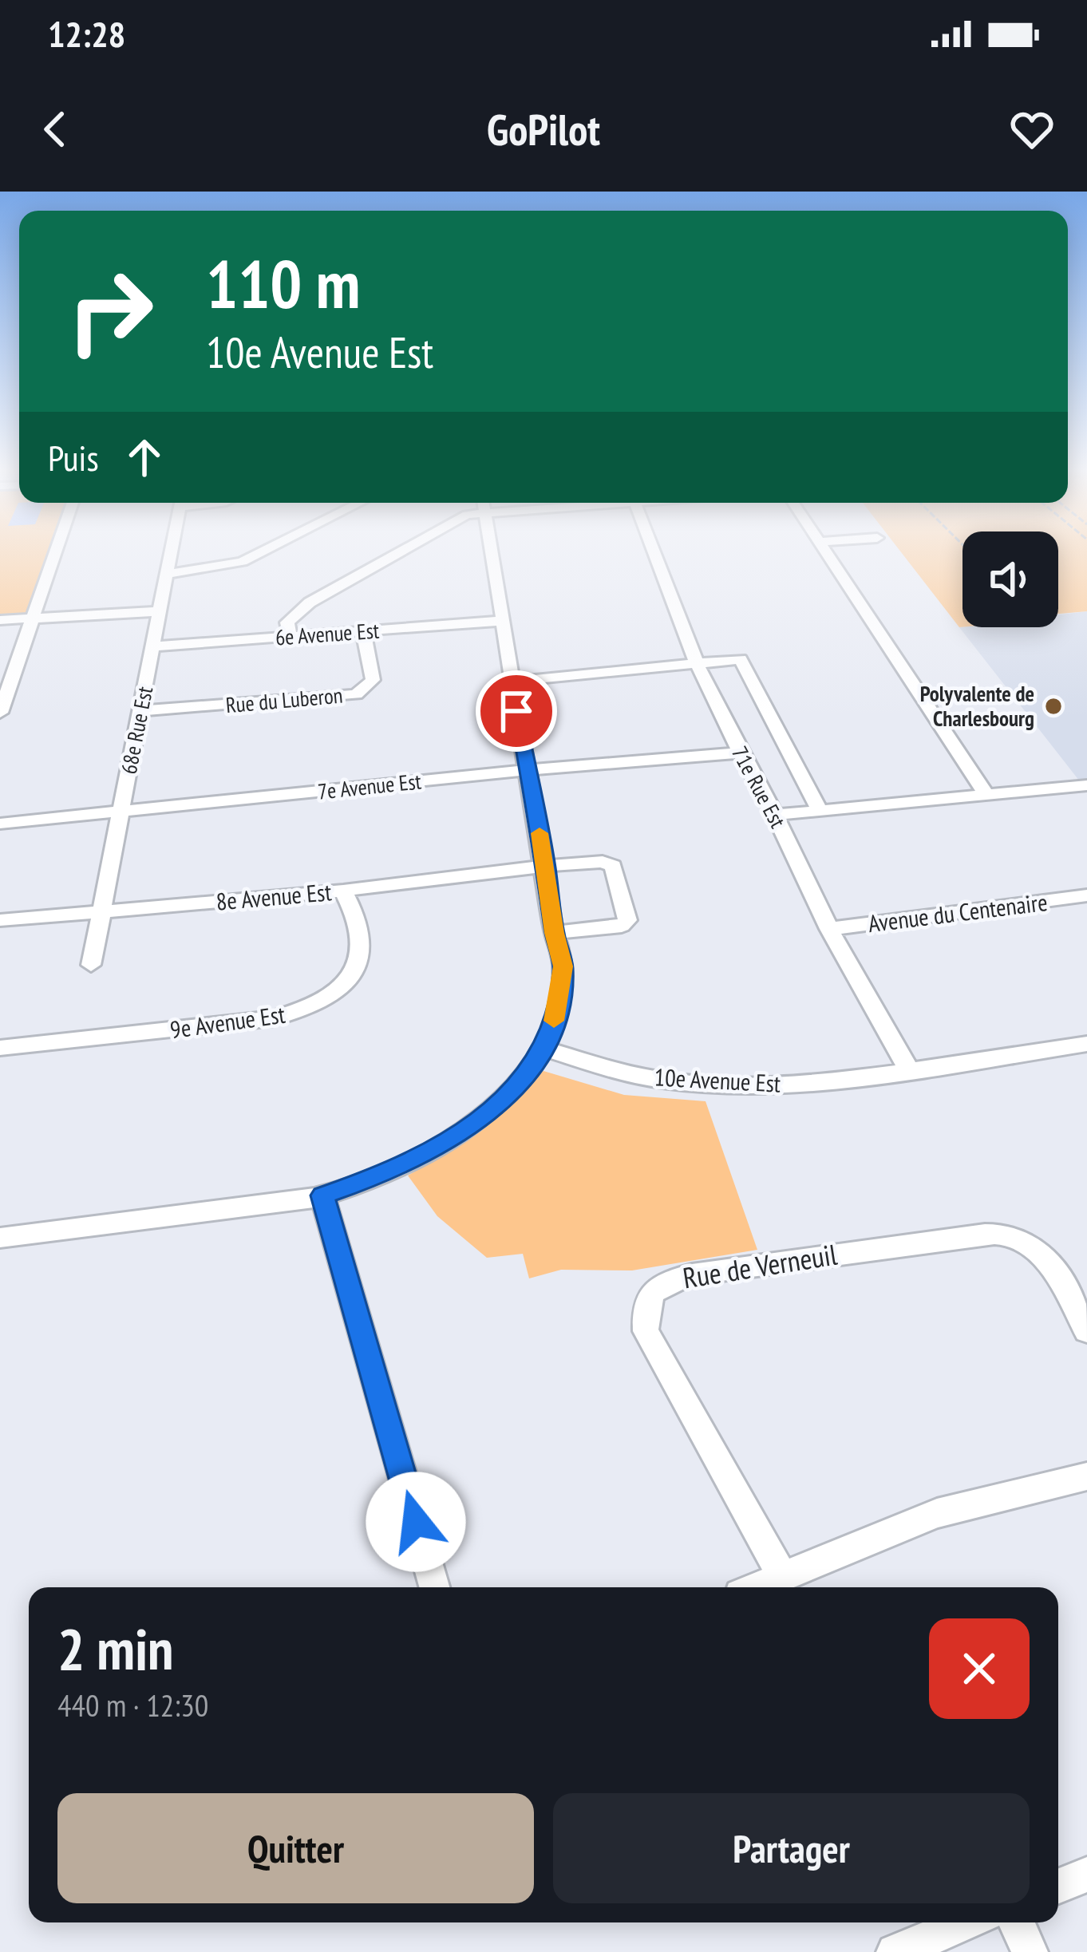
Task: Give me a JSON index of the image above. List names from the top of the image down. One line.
{"streets":{"street":["6e Avenue Est","Rue du Luberon","68e Rue Est","7e Avenue Est","71e Rue Est","8e Avenue Est","Avenue du Centenaire","9e Avenue Est","10e Avenue Est","Rue de Verneuil"]},"crossings":[["6e Avenue Est","Rue du Luberon"],["6e Avenue Est","68e Rue Est"],["Rue du Luberon","68e Rue Est"],["68e Rue Est","7e Avenue Est"],["68e Rue Est","8e Avenue Est"],["7e Avenue Est","71e Rue Est"],["71e Rue Est","Avenue du Centenaire"],["71e Rue Est","10e Avenue Est"],["8e Avenue Est","9e Avenue Est"]],"places":["Polyvalente de Charlesbourg"],"page":{"status":"12:28","header":"GoPilot","turn":["110 m","10e Avenue Est"],"then":"Puis","heading":["2 min","440 m · 12:30"],"buttons":["Quitter","Partager"]}}
